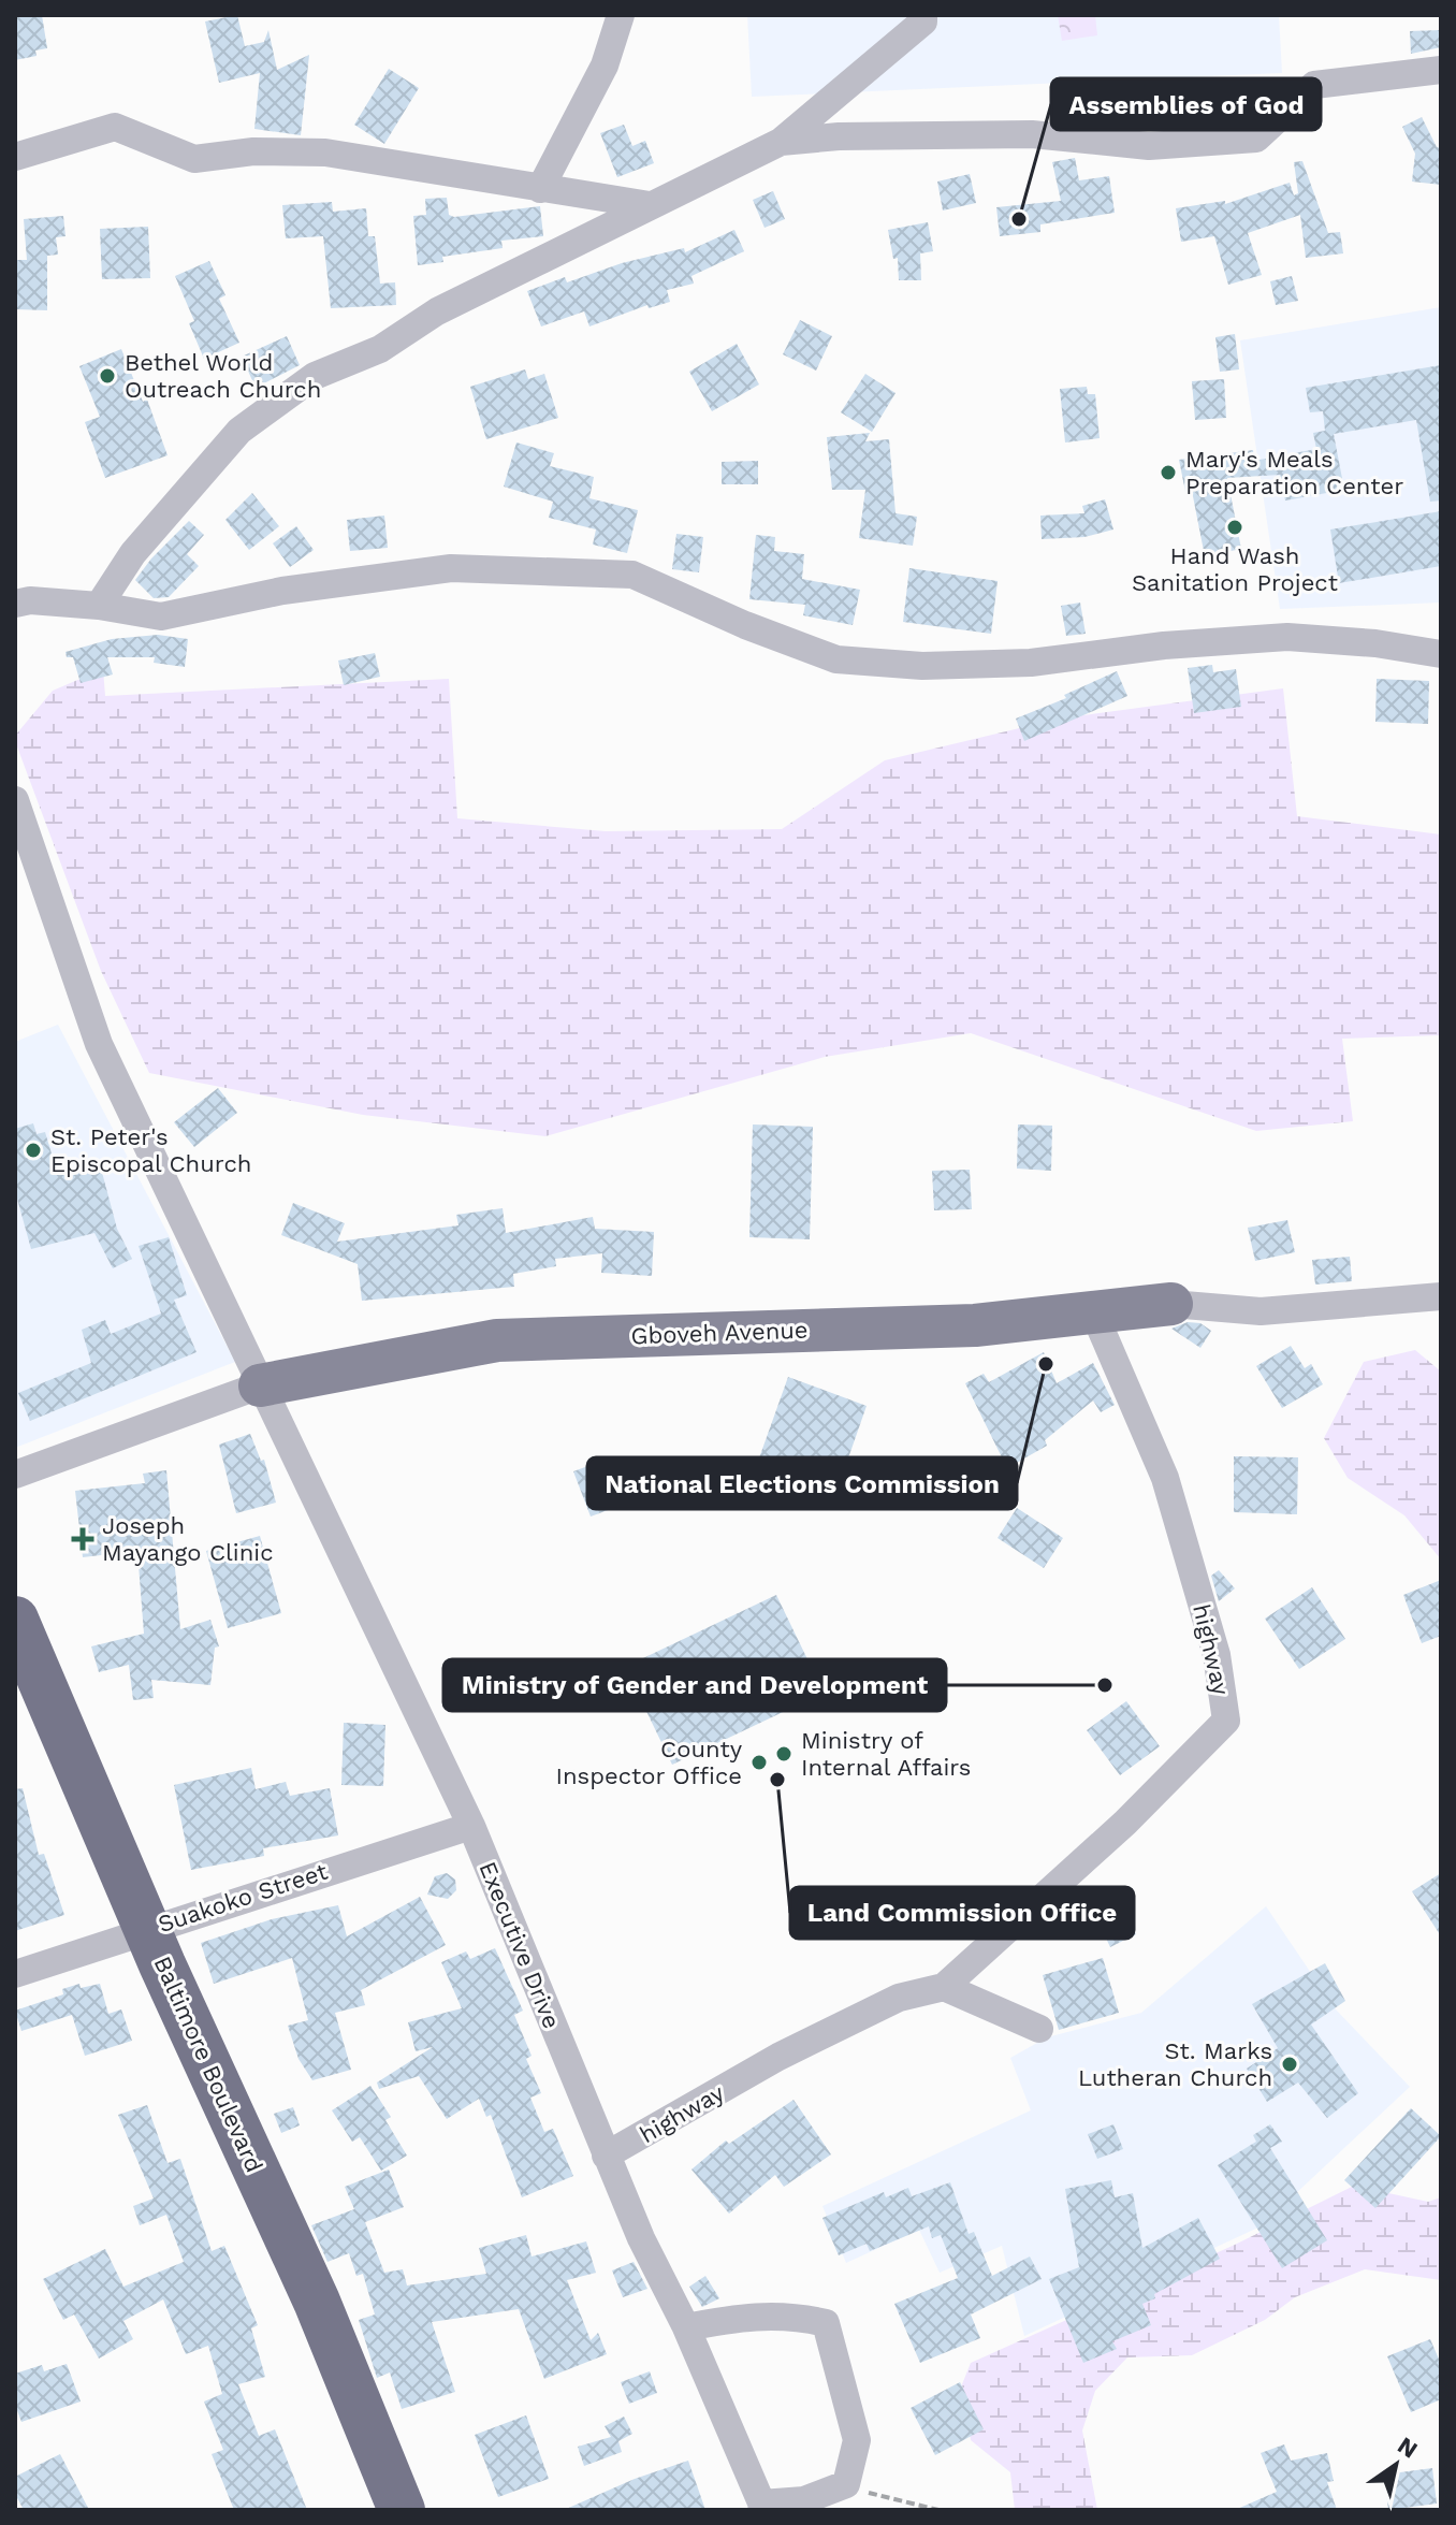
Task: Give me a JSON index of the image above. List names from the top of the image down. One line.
{"streets":{"highway":["Baltimore Boulevard"],"main road":["Gboveh Avenue"],"street":["highway","Suakoko Street","Executive Drive"]},"crossings":[["Gboveh Avenue","highway"],["Gboveh Avenue","Executive Drive"],["highway","Executive Drive"],["Suakoko Street","Executive Drive"],["Suakoko Street","Baltimore Boulevard"]],"places":{"other":["Assemblies of God","Bethel World Outreach Church","Mary's Meals Preparation Center","Hand Wash Sanitation Project","St. Peter's Episcopal Church","National Elections Commission","Ministry of Gender and Development","Ministry of Internal Affairs","County Inspector Office","Land Commission Office","St. Marks Lutheran Church"],"health":["Joseph Mayango Clinic"]},"north":"top right"}
